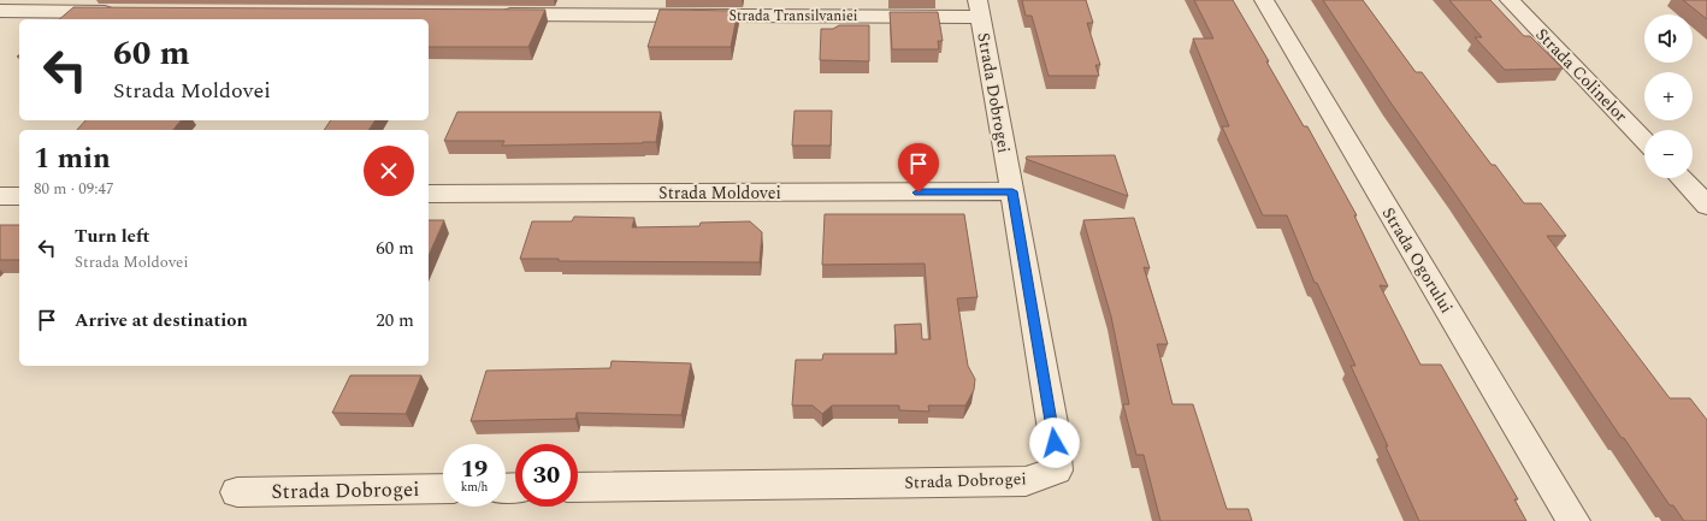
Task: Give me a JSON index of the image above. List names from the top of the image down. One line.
{"streets":{"street":["Strada Transilvaniei","Strada Colinelor","Strada Dobrogei","Strada Moldovei","Strada Ogorului"]},"crossings":[["Strada Transilvaniei","Strada Dobrogei"],["Strada Dobrogei","Strada Moldovei"]],"page":{"map_buttons":["+","−"],"turn":["60 m","Strada Moldovei"],"heading":["1 min","80 m · 09:47"],"list":[{"name":"Turn left","note":"Strada Moldovei","value":"60 m"},{"name":"Arrive at destination","value":"20 m"}],"speed":"19 km/h","limit":"30"}}
